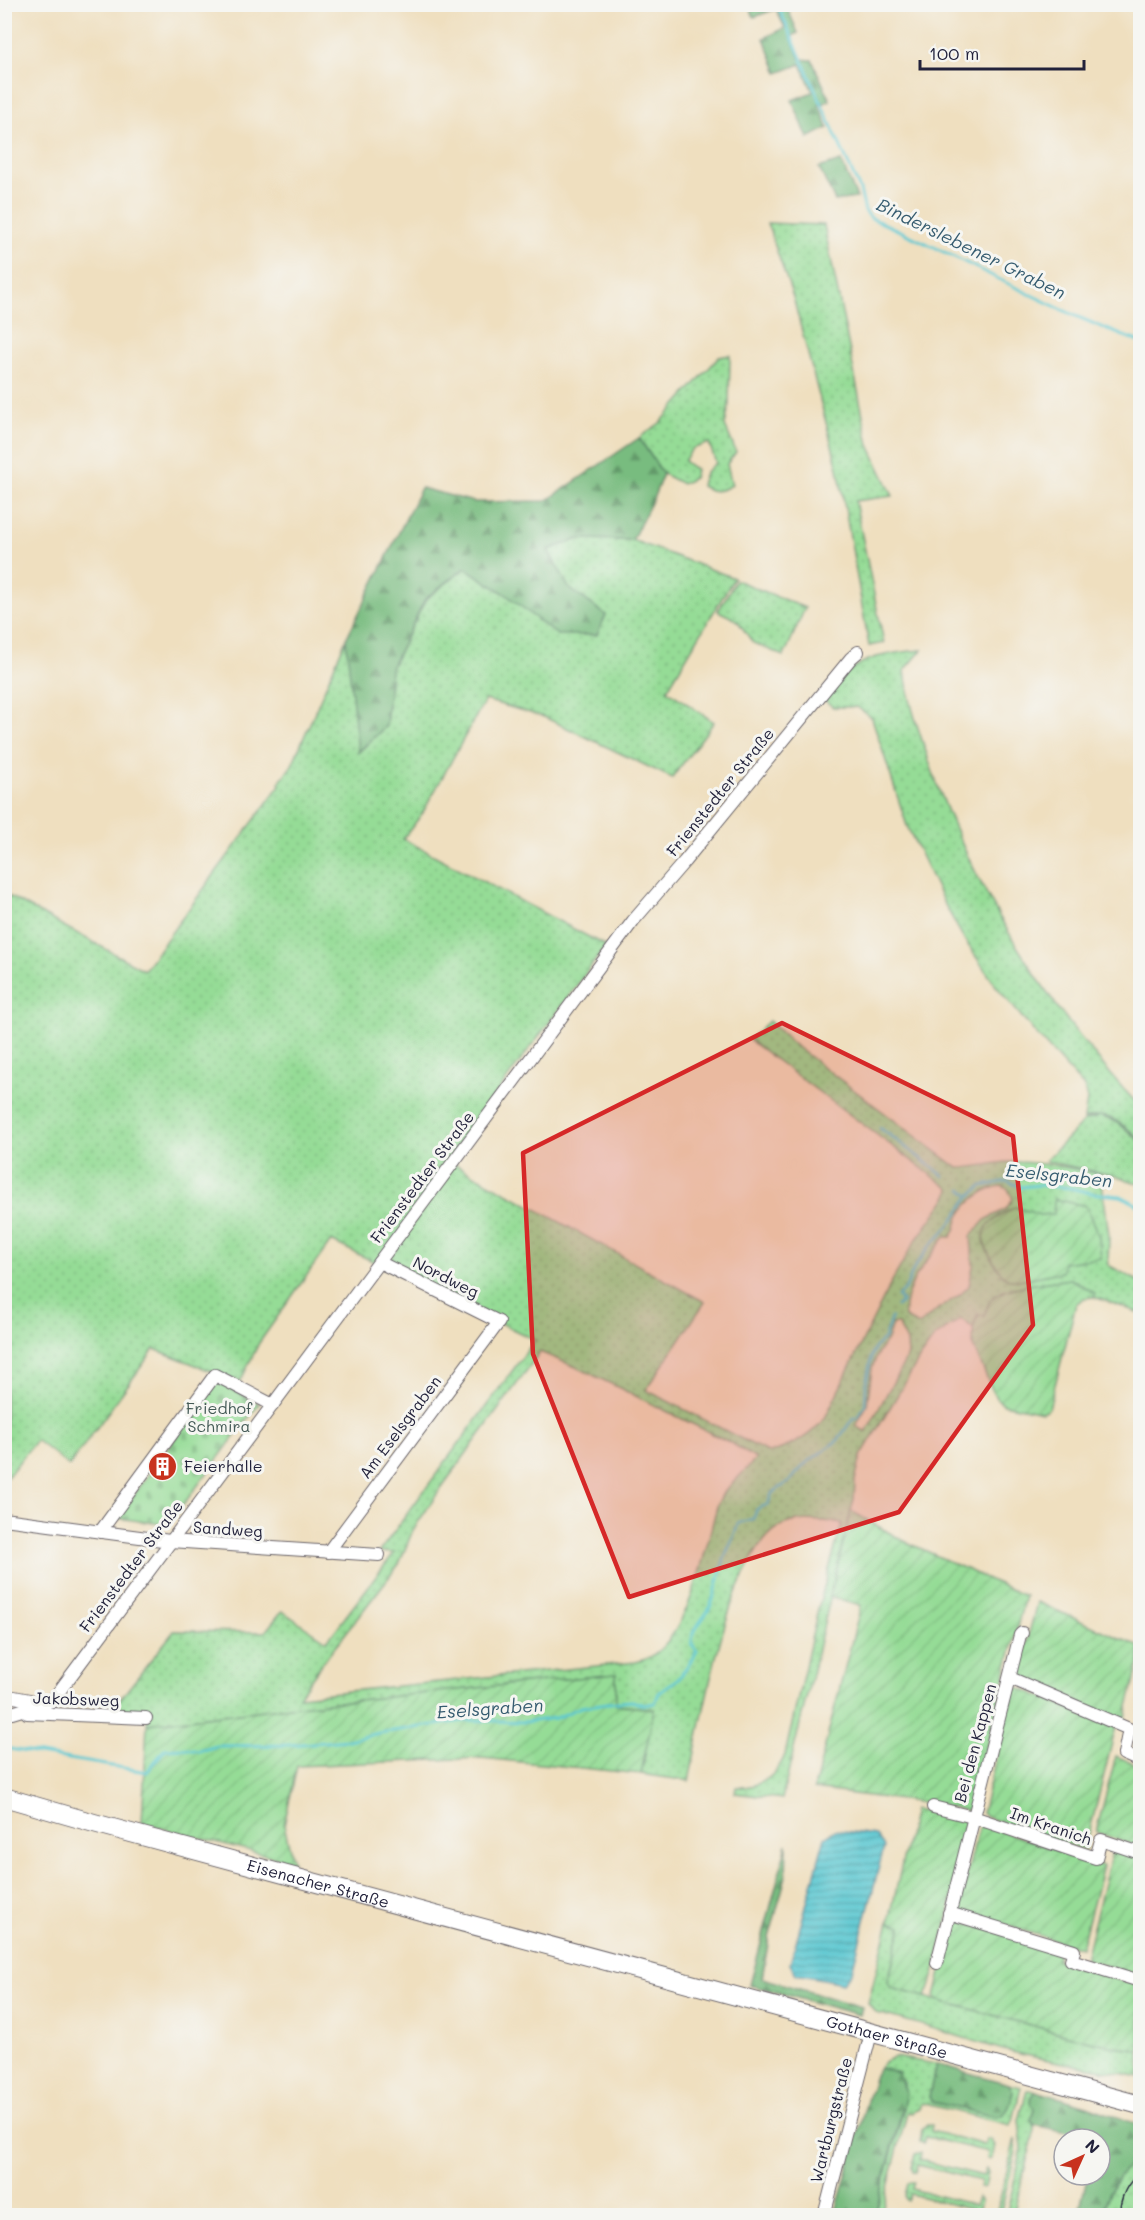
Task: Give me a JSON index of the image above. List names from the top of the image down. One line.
{"streets":{"main road":["Eisenacher Straße","Gothaer Straße"],"street":["Frienstedter Straße","Nordweg","Am Eselsgraben","Sandweg","Jakobsweg","Bei den Kappen","Im Kranich","Wartburgstraße"]},"crossings":[["Frienstedter Straße","Nordweg"],["Frienstedter Straße","Sandweg"],["Nordweg","Am Eselsgraben"],["Am Eselsgraben","Sandweg"],["Bei den Kappen","Im Kranich"],["Eisenacher Straße","Gothaer Straße"],["Gothaer Straße","Wartburgstraße"]],"water":["Binderslebener Graben","Eselsgraben"],"parks":["Friedhof Schmira"],"places":{"building":["Feierhalle"]},"scale_bar":"100 m","north":"top right"}
